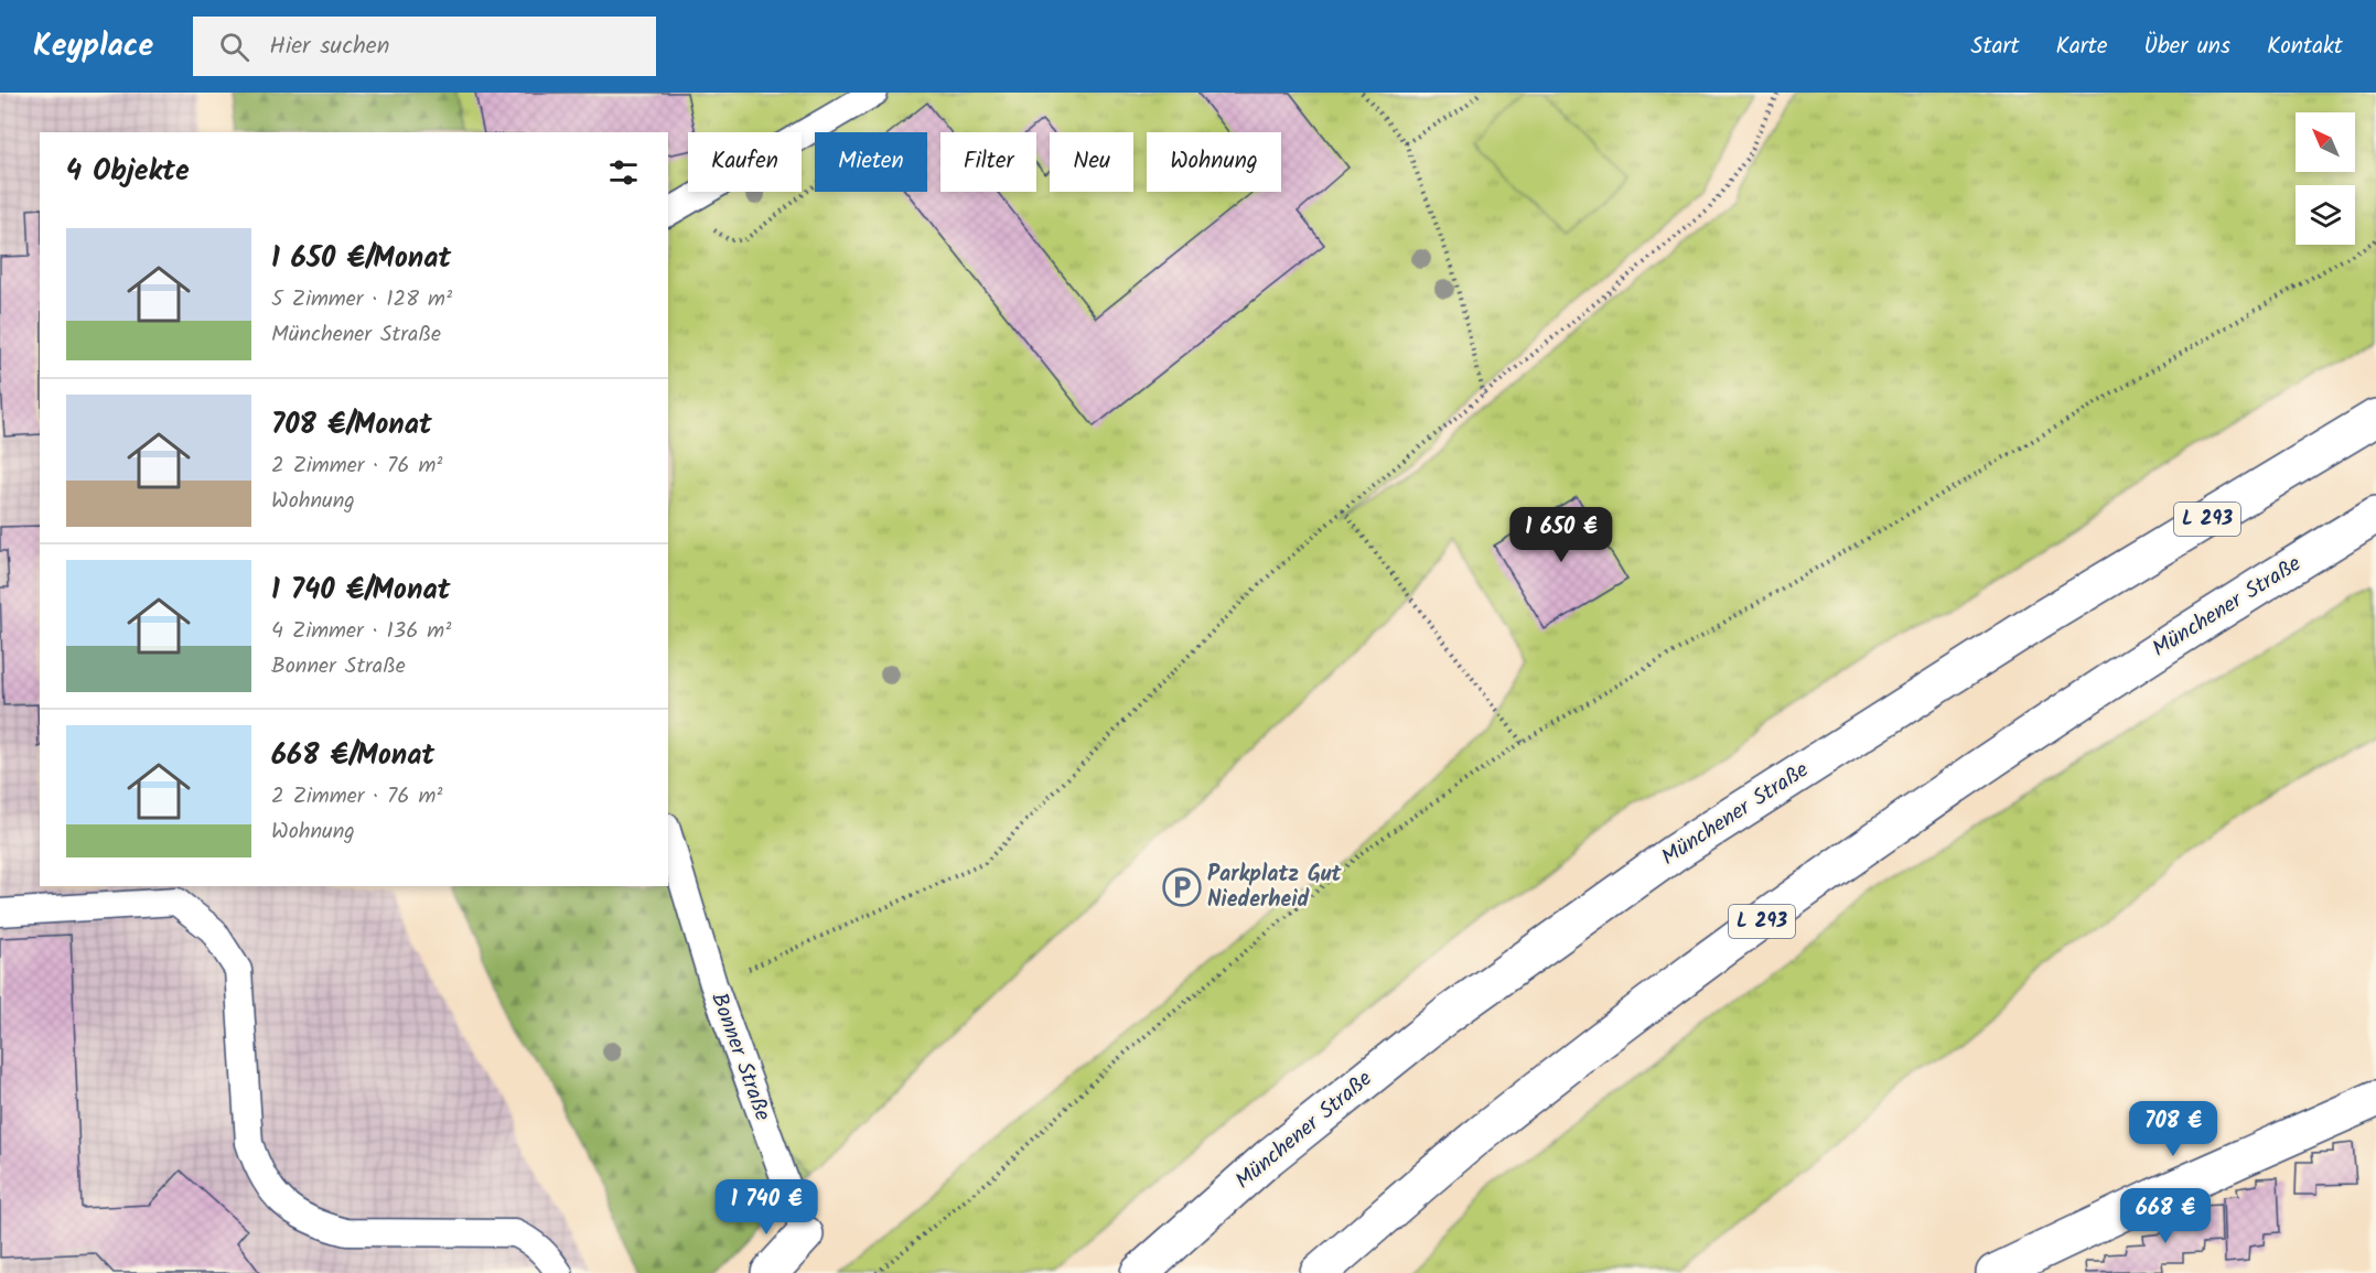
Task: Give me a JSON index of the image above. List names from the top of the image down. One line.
{"streets":{"main road":["L 293","Münchener Straße","Bonner Straße"]},"places":{"parking":["Parkplatz Gut Niederheid"]},"north":"top left","page":{"header":"Keyplace","search":"Hier suchen","nav":["Start","Karte","Über uns","Kontakt"],"chip":["Kaufen","Mieten","Filter","Neu","Wohnung"],"heading":"4 Objekte","list":[{"name":"1 650 €/Monat","note":"5 Zimmer · 128 m² · Münchener Straße"},{"name":"708 €/Monat","note":"2 Zimmer · 76 m² · Wohnung"},{"name":"1 740 €/Monat","note":"4 Zimmer · 136 m² · Bonner Straße"},{"name":"668 €/Monat","note":"2 Zimmer · 76 m² · Wohnung"}],"price":["1 650 €","708 €","1 740 €","668 €"]}}
